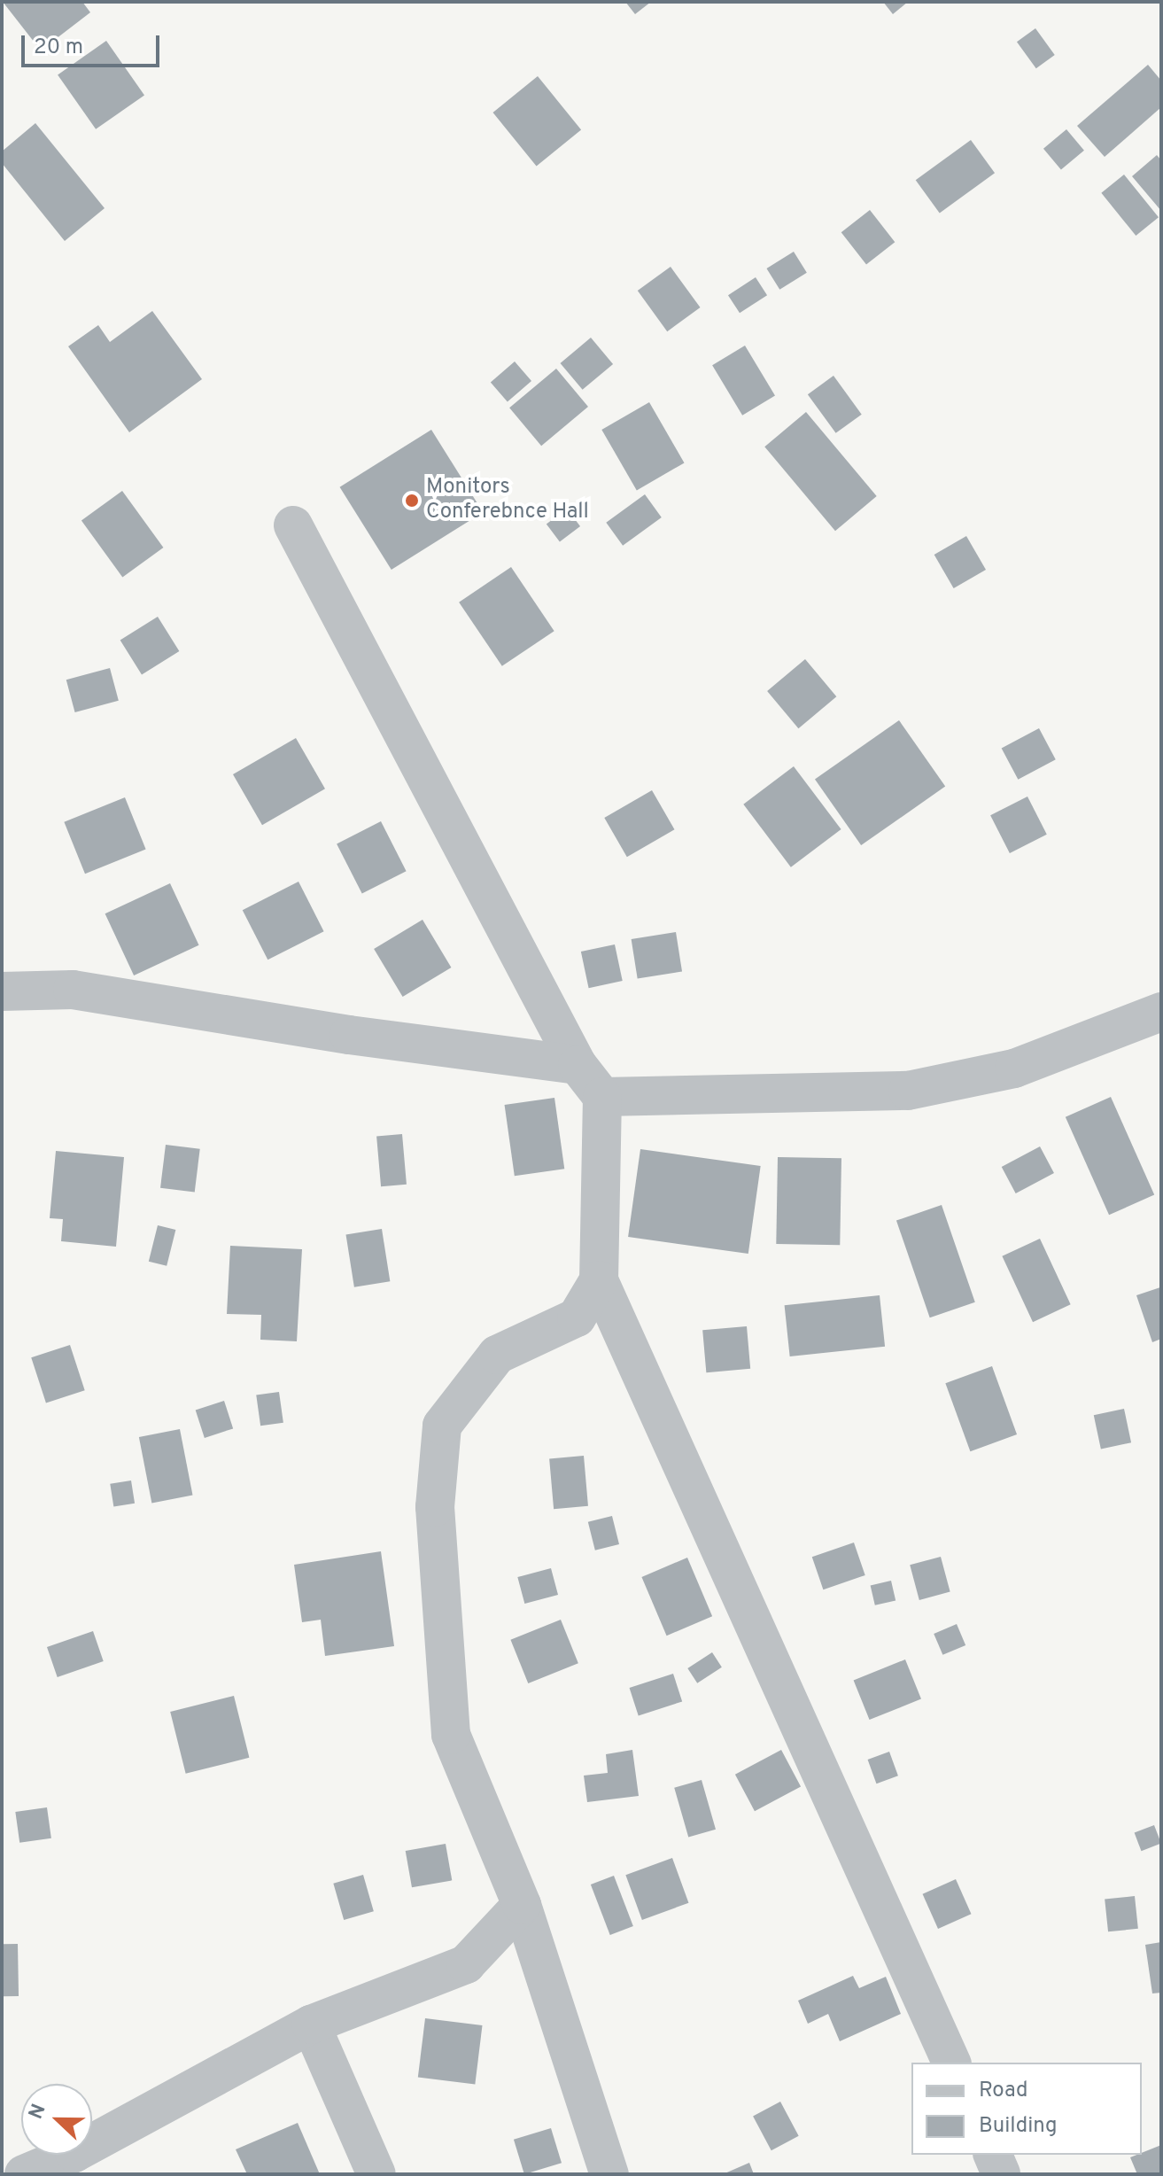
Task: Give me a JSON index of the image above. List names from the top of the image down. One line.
{"places":["Monitors Conferebnce Hall"],"legend":["Road","Building"],"scale_bar":"20 m","north":"left"}
